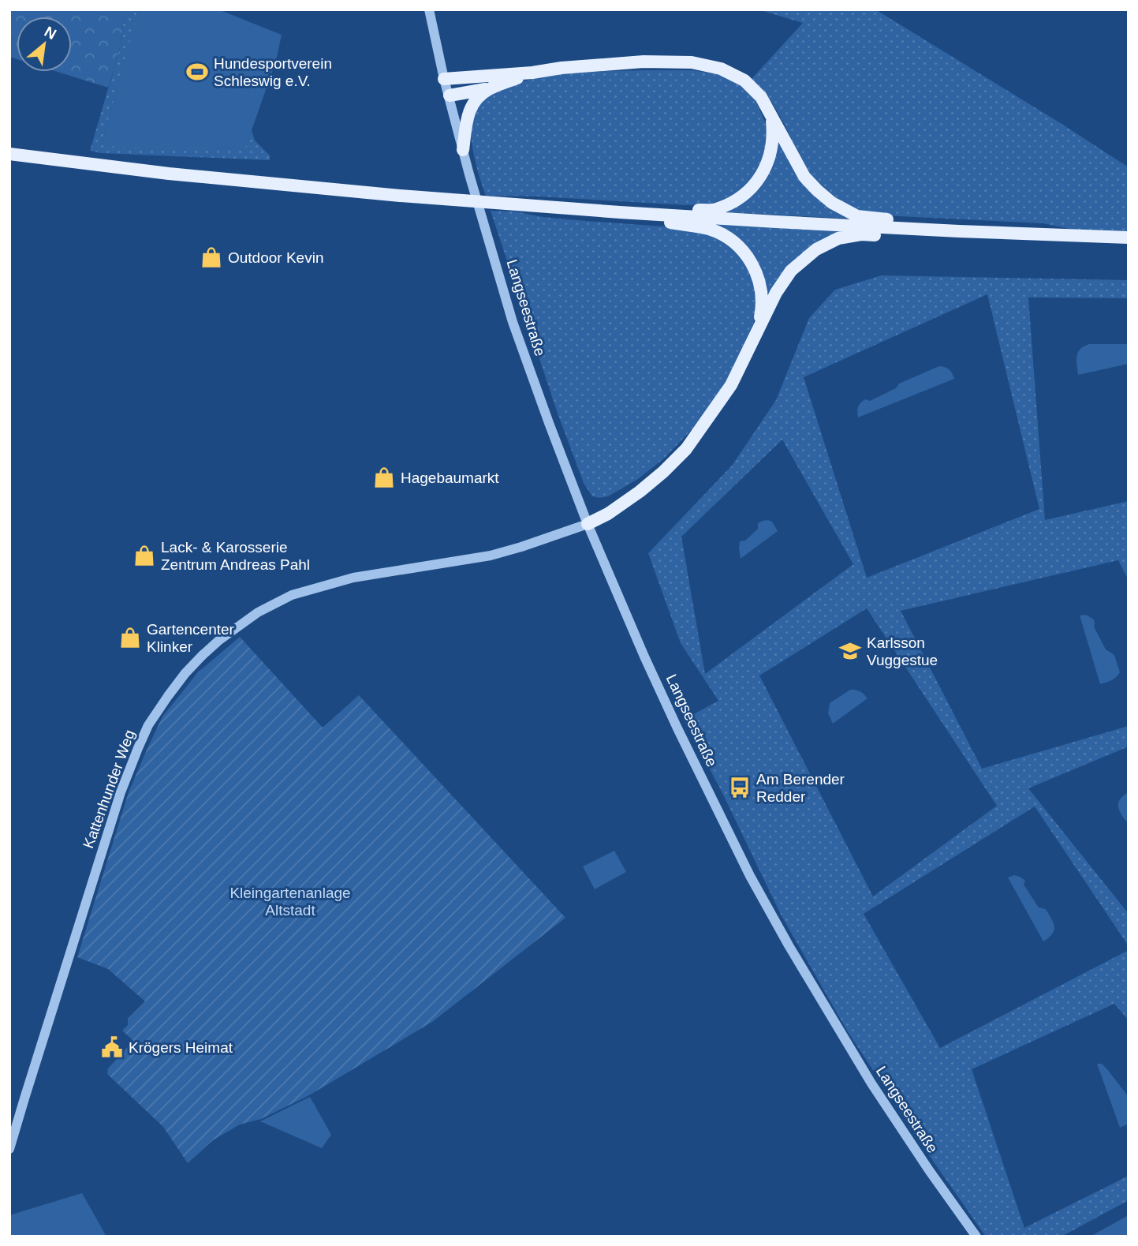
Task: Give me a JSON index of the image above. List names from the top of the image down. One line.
{"streets":{"street":["Langseestraße","Kattenhunder Weg"]},"crossings":[["Langseestraße","Kattenhunder Weg"]],"parks":["Kleingartenanlage Altstadt"],"places":{"sports":["Hundesportverein Schleswig e.V."],"shop":["Outdoor Kevin","Hagebaumarkt","Lack- & Karosserie Zentrum Andreas Pahl","Gartencenter Klinker"],"school or university":["Karlsson Vuggestue"],"bus stop":["Am Berender Redder"],"public building":["Krögers Heimat"]},"north":"top right"}
